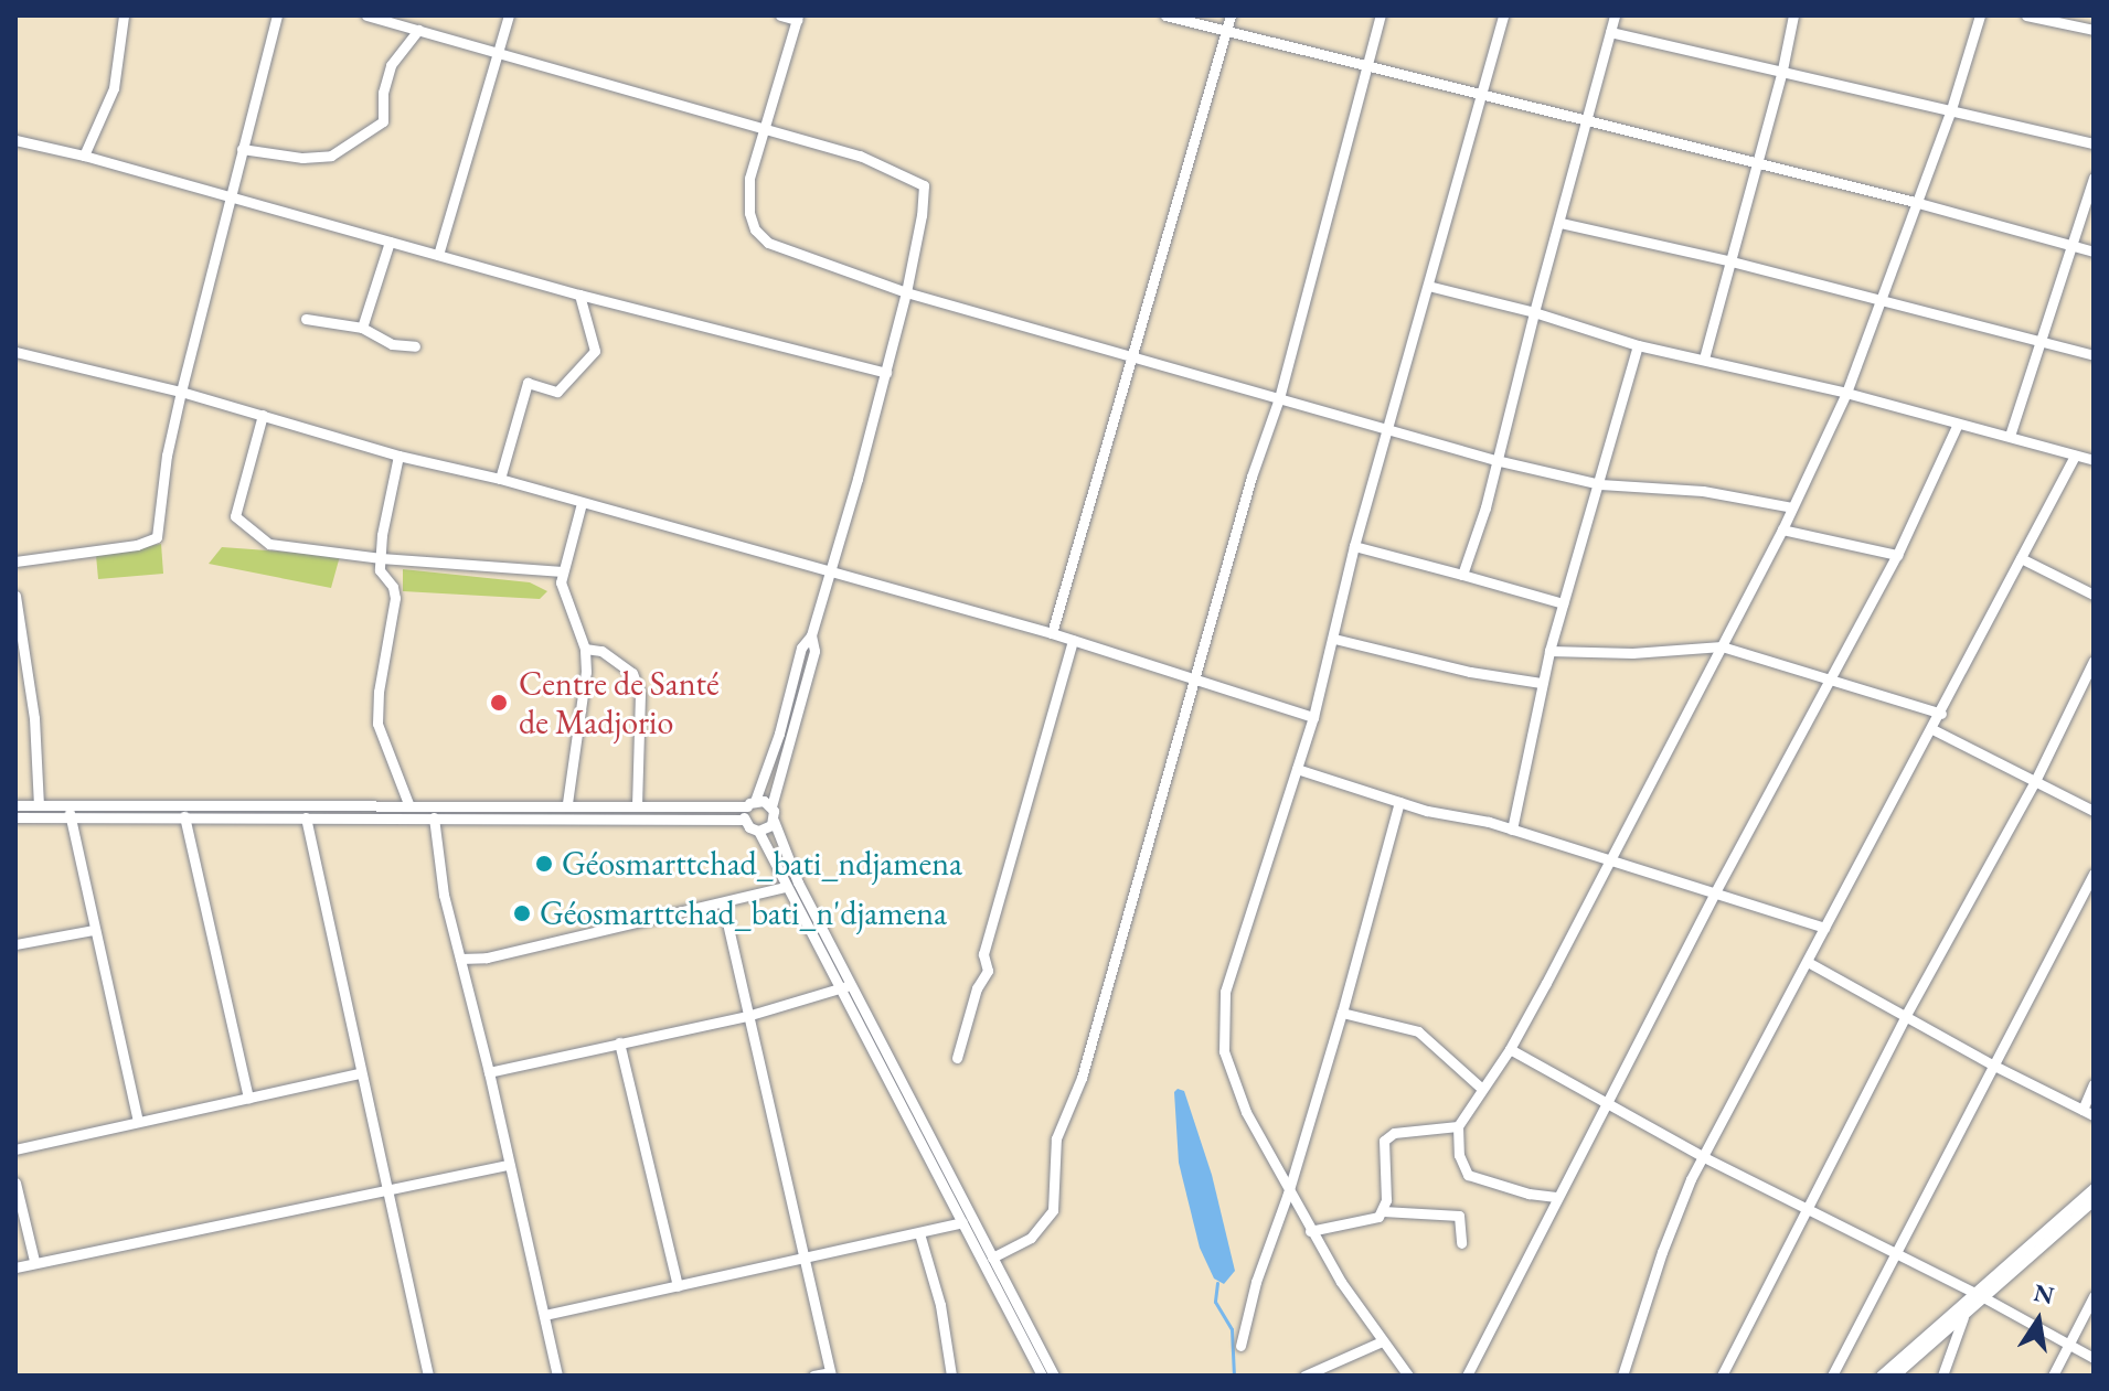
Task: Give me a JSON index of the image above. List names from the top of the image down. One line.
{"places":["Centre de Santé de Madjorio","Géosmarttchad_bati_ndjamena","Géosmarttchad_bati_n'djamena"],"north":"top"}
